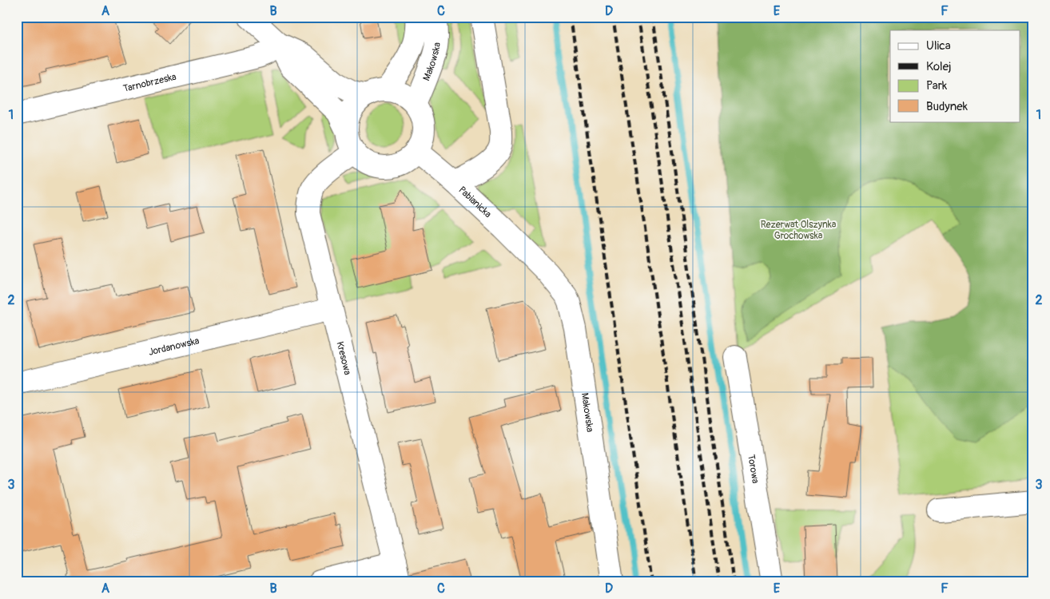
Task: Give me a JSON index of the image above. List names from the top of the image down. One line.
{"streets":{"street":["Makowska","Tarnobrzeska","Pabianicka","Jordanowska","Kresowa","Torowa"]},"crossings":[["Makowska","Pabianicka"],["Makowska","Kresowa"],["Pabianicka","Kresowa"],["Jordanowska","Kresowa"]],"parks":["Rezerwat Olszynka Grochowska"],"legend":["Ulica","Kolej","Park","Budynek"],"grid":{"columns":["A","B","C","D","E","F"],"rows":["1","2","3"]}}
